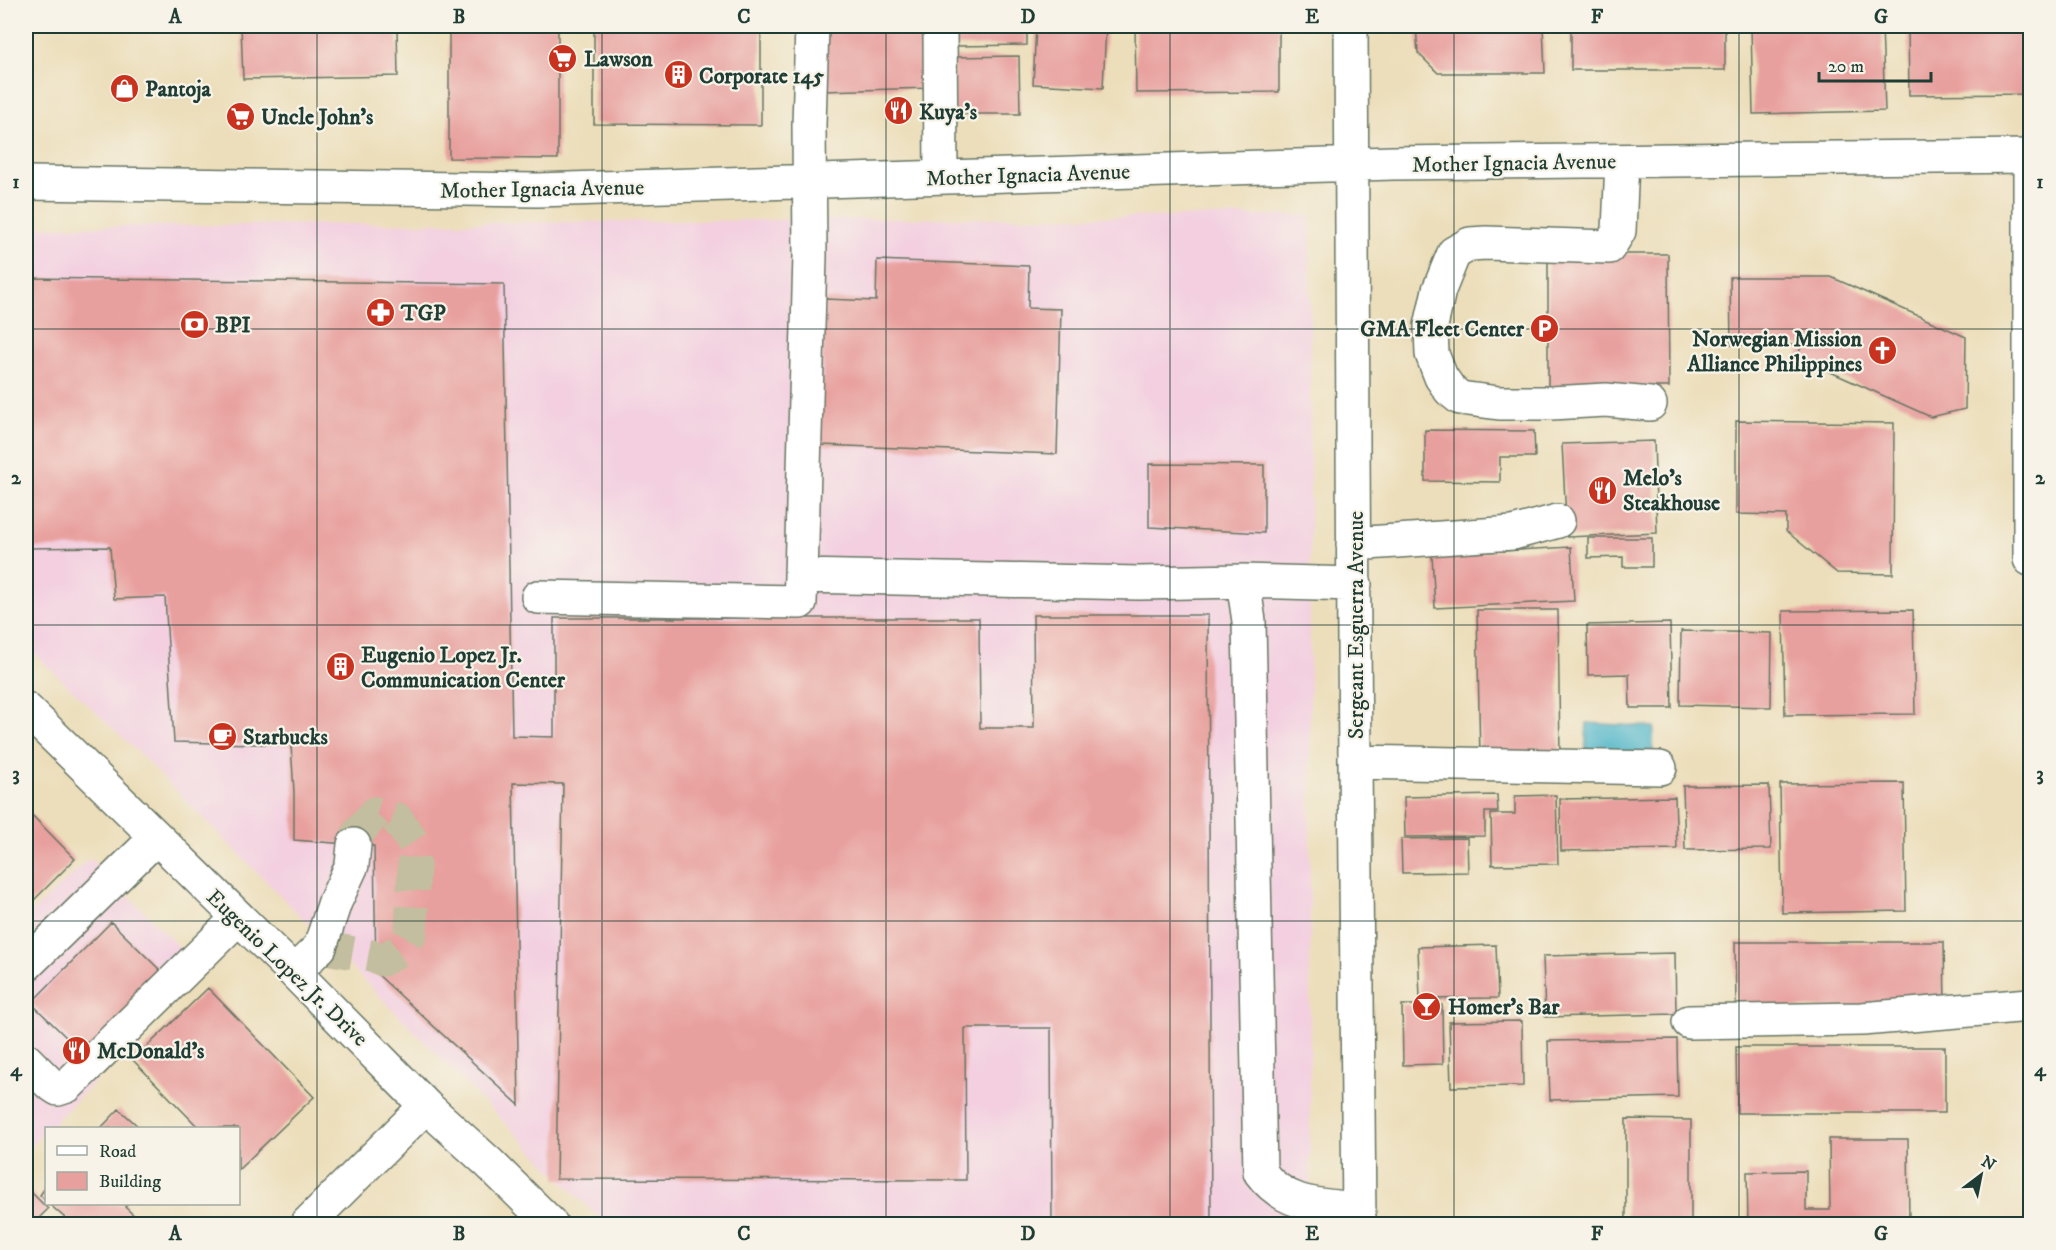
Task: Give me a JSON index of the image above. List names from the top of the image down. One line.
{"streets":{"street":["Mother Ignacia Avenue","Sergeant Esguerra Avenue","Eugenio Lopez Jr. Drive"]},"crossings":[["Mother Ignacia Avenue","Sergeant Esguerra Avenue"]],"places":{"supermarket":["Lawson","Uncle John's"],"building":["Corporate 145","Eugenio Lopez Jr. Communication Center"],"shop":["Pantoja"],"restaurant":["Kuya’s","Melo's Steakhouse","McDonald's"],"pharmacy":["TGP"],"bank":["BPI"],"parking":["GMA Fleet Center"],"church":["Norwegian Mission Alliance Philippines"],"cafe":["Starbucks"],"bar":["Homer's Bar"]},"legend":["Road","Building"],"scale_bar":"20 m","north":"top right","grid":{"columns":["A","B","C","D","E","F","G"],"rows":["1","2","3","4"]}}
